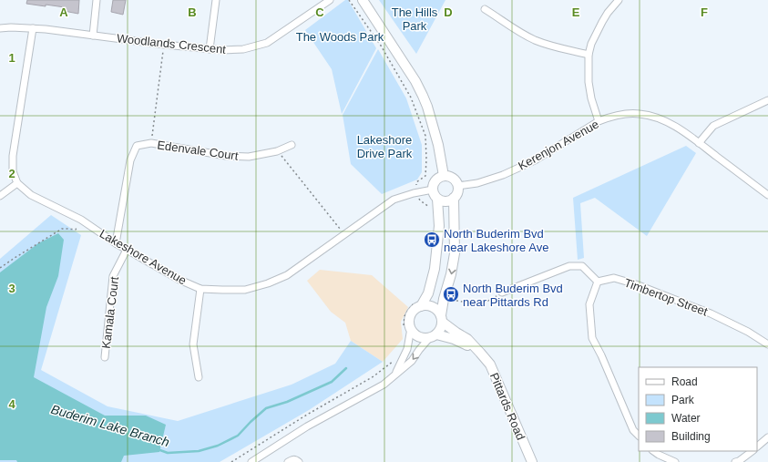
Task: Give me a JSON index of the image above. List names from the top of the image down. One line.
{"streets":{"street":["Woodlands Crescent","Kerenjon Avenue","Edenvale Court","Lakeshore Avenue","Timbertop Street","Kamala Court","Pittards Road"]},"crossings":[["Kerenjon Avenue","Lakeshore Avenue"],["Edenvale Court","Lakeshore Avenue"],["Lakeshore Avenue","Kamala Court"]],"water":["Buderim Lake Branch"],"parks":["The Hills Park","The Woods Park","Lakeshore Drive Park"],"places":{"bus stop":["North Buderim Bvd near Lakeshore Ave","North Buderim Bvd near Pittards Rd"]},"legend":["Road","Park","Water","Building"],"grid":{"columns":["A","B","C","D","E","F"],"rows":["1","2","3","4"]}}
